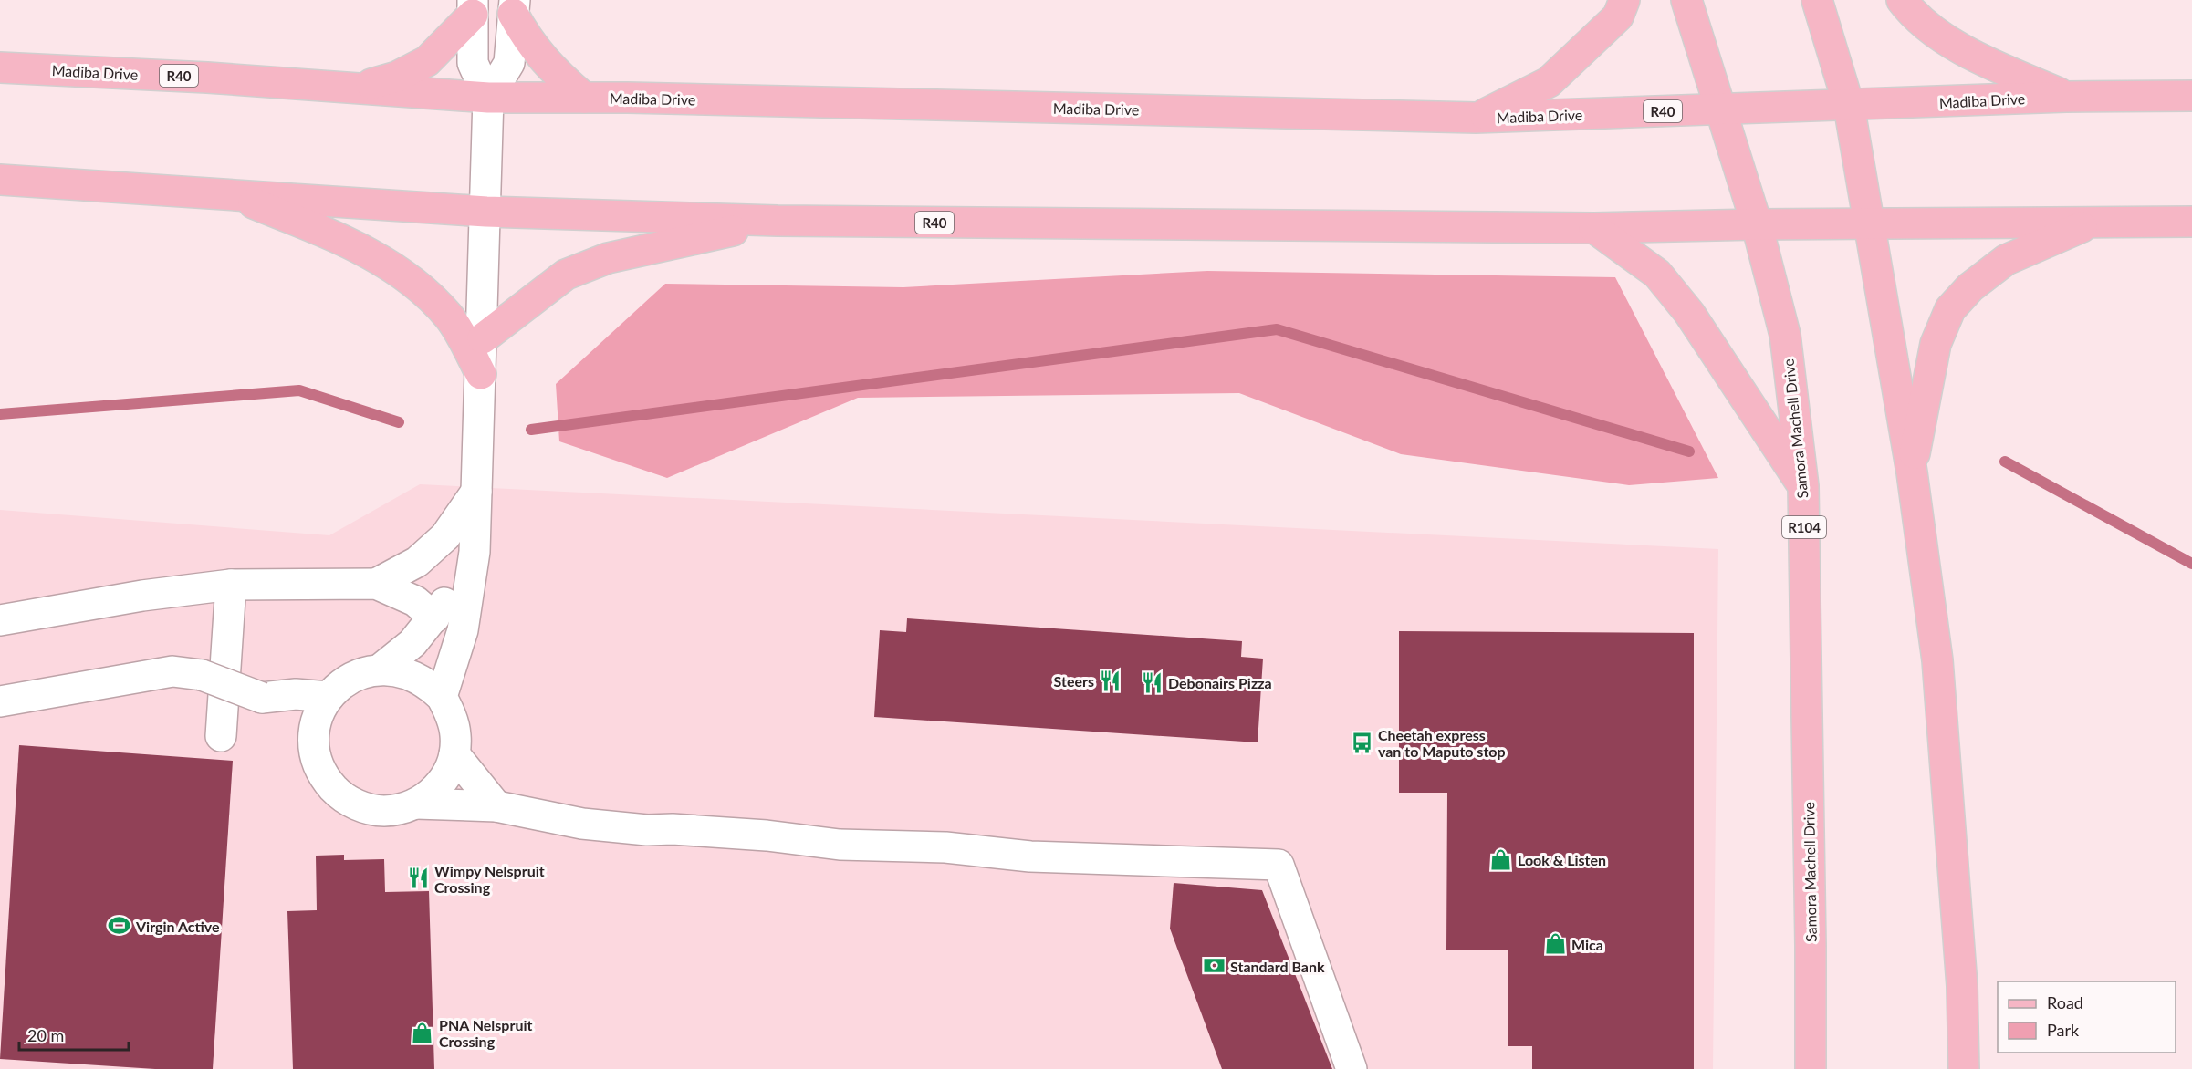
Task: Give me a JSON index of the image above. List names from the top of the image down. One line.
{"streets":{"main road":["Madiba Drive","R40","Samora Machell Drive","R104"]},"crossings":[["Madiba Drive","Samora Machell Drive"],["R40","Samora Machell Drive"]],"places":{"restaurant":["Steers","Debonairs Pizza","Wimpy Nelspruit Crossing"],"bus stop":["Cheetah express van to Maputo stop"],"shop":["Look & Listen","Mica","PNA Nelspruit Crossing"],"sports":["Virgin Active"],"bank":["Standard Bank"]},"legend":["Road","Park"],"scale_bar":"20 m"}
